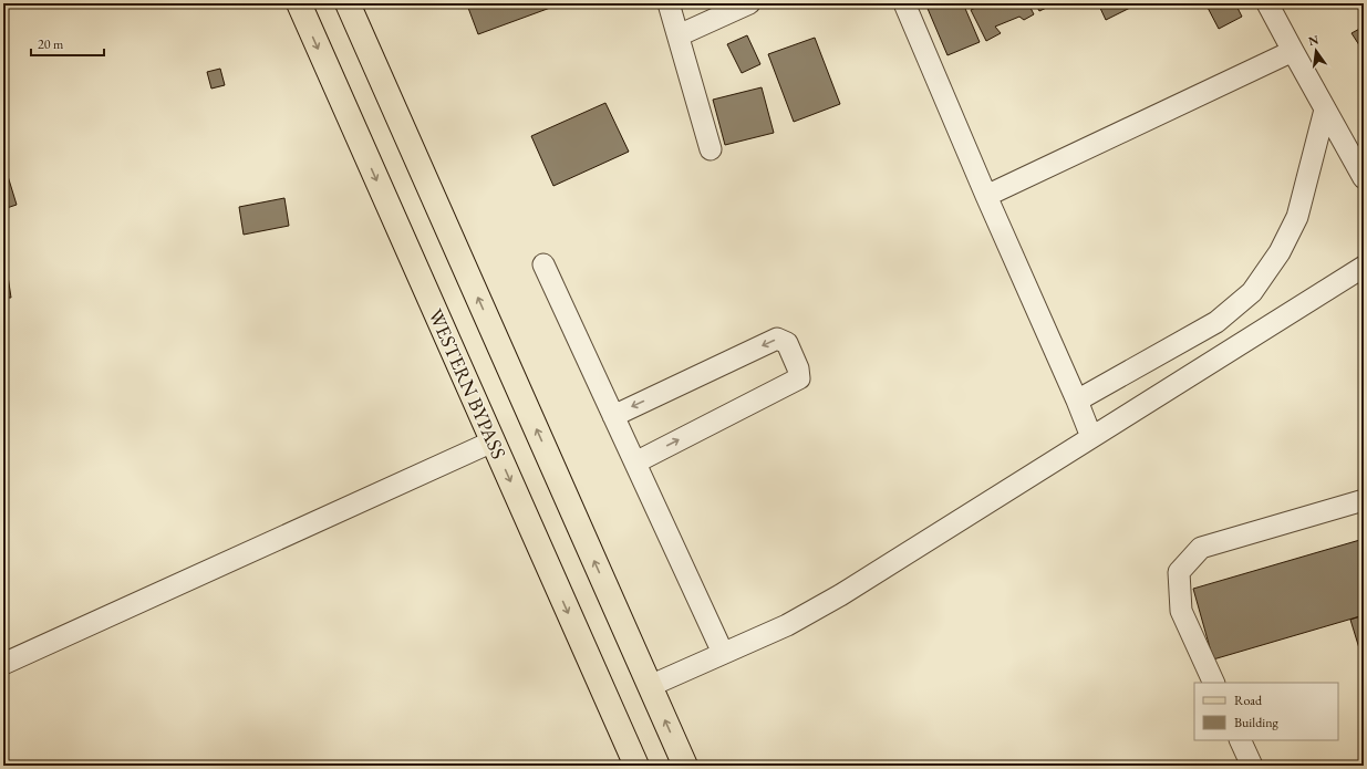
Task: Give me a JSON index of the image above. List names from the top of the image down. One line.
{"streets":{"main road":["WESTERN BYPASS"]},"legend":["Road","Building"],"scale_bar":"20 m","north":"top"}
